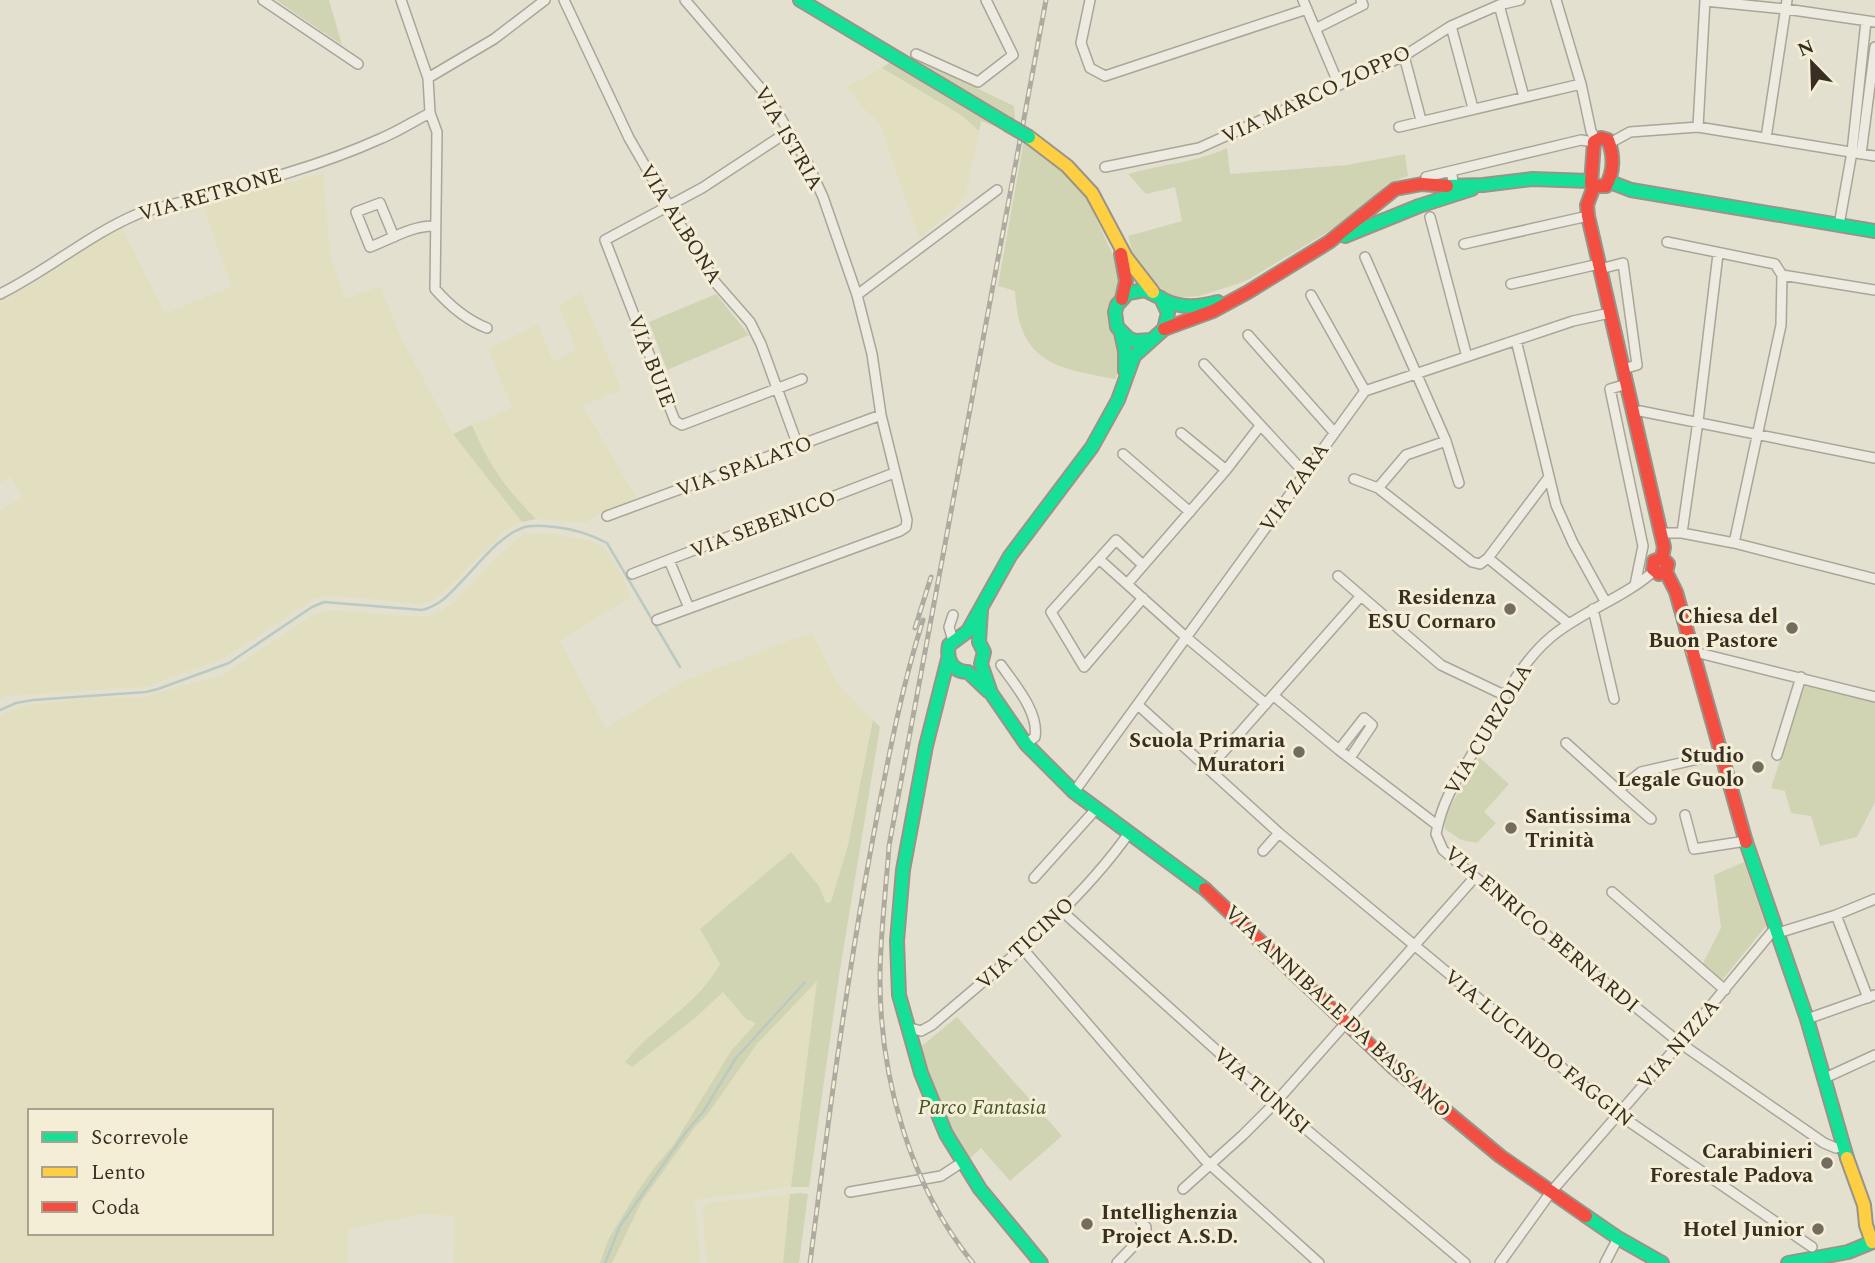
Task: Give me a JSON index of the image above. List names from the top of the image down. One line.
{"streets":{"street":["VIA MARCO ZOPPO","VIA ISTRIA","VIA RETRONE","VIA ALBONA","VIA BUIE","VIA SPALATO","VIA ZARA","VIA SEBENICO","VIA CURZOLA","VIA ENRICO BERNARDI","VIA TICINO","VIA ANNIBALE DA BASSANO","VIA NIZZA","VIA LUCINDO FAGGIN","VIA TUNISI"]},"crossings":[["VIA ISTRIA","VIA SPALATO"],["VIA ISTRIA","VIA SEBENICO"],["VIA ALBONA","VIA BUIE"],["VIA ALBONA","VIA SPALATO"],["VIA ZARA","VIA ANNIBALE DA BASSANO"],["VIA ZARA","VIA LUCINDO FAGGIN"],["VIA CURZOLA","VIA ENRICO BERNARDI"],["VIA ENRICO BERNARDI","VIA NIZZA"],["VIA TICINO","VIA ANNIBALE DA BASSANO"],["VIA TICINO","VIA TUNISI"],["VIA ANNIBALE DA BASSANO","VIA NIZZA"],["VIA NIZZA","VIA LUCINDO FAGGIN"]],"parks":["Parco Fantasia"],"places":["Residenza ESU Cornaro","Chiesa del Buon Pastore","Scuola Primaria Muratori","Studio Legale Guolo","Santissima Trinità","Carabinieri Forestale Padova","Intellighenzia Project A.S.D.","Hotel Junior"],"legend":["Scorrevole","Lento","Coda"],"north":"top left"}
